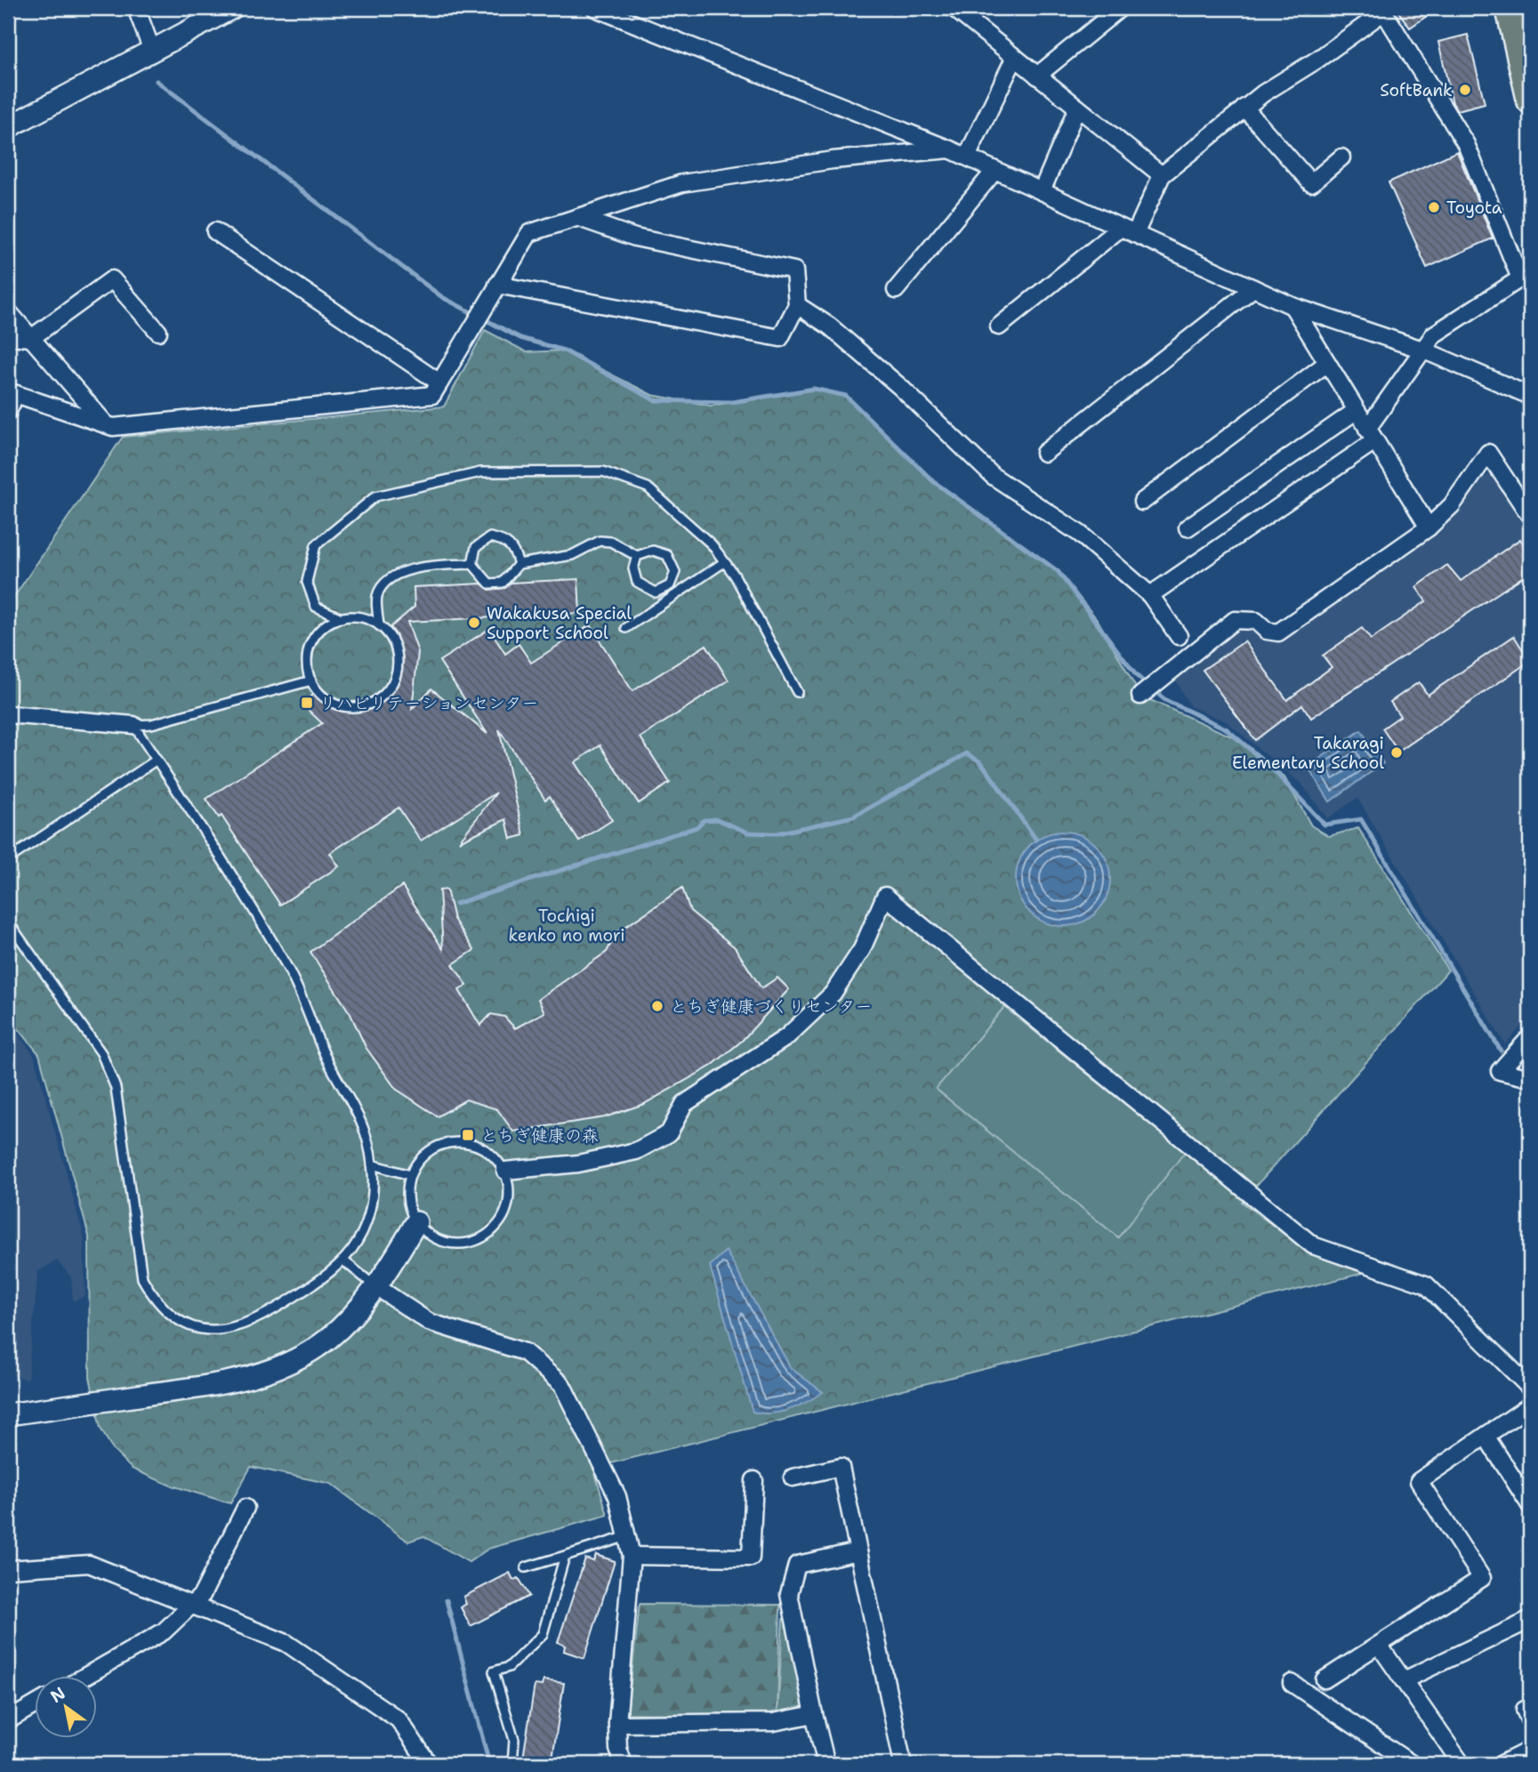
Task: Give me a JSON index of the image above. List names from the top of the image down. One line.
{"parks":["Tochigi kenko no mori"],"places":{"other":["SoftBank","Toyota","Wakakusa Special Support School","Takaragi Elementary School","とちぎ健康づくりセンター"],"transit":["リハビリテーションセンター","とちぎ健康の森"]},"north":"top left"}
